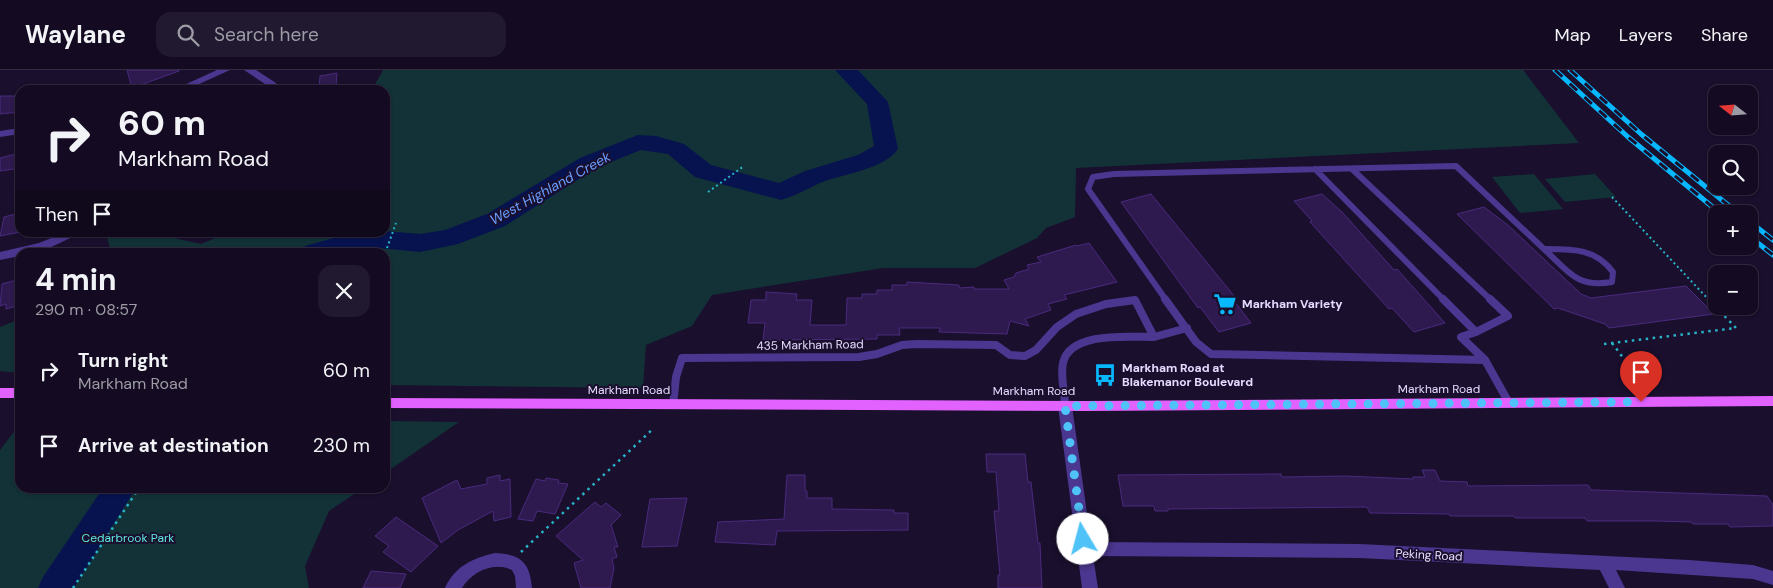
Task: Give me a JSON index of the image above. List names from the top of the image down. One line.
{"streets":{"main road":["Markham Road"],"street":["Peking Road"],"lane":["435 Markham Road"]},"crossings":[["435 Markham Road","Markham Road"]],"water":["West Highland Creek"],"parks":["Cedarbrook Park"],"places":{"supermarket":["Markham Variety"],"bus stop":["Markham Road at Blakemanor Boulevard"]},"north":"left","page":{"header":"Waylane","search":"Search here","nav":["Map","Layers","Share"],"map_buttons":["+","−"],"turn":["60 m","Markham Road"],"then":"Then","heading":["4 min","290 m · 08:57"],"list":[{"name":"Turn right","note":"Markham Road","value":"60 m"},{"name":"Arrive at destination","value":"230 m"}]}}
